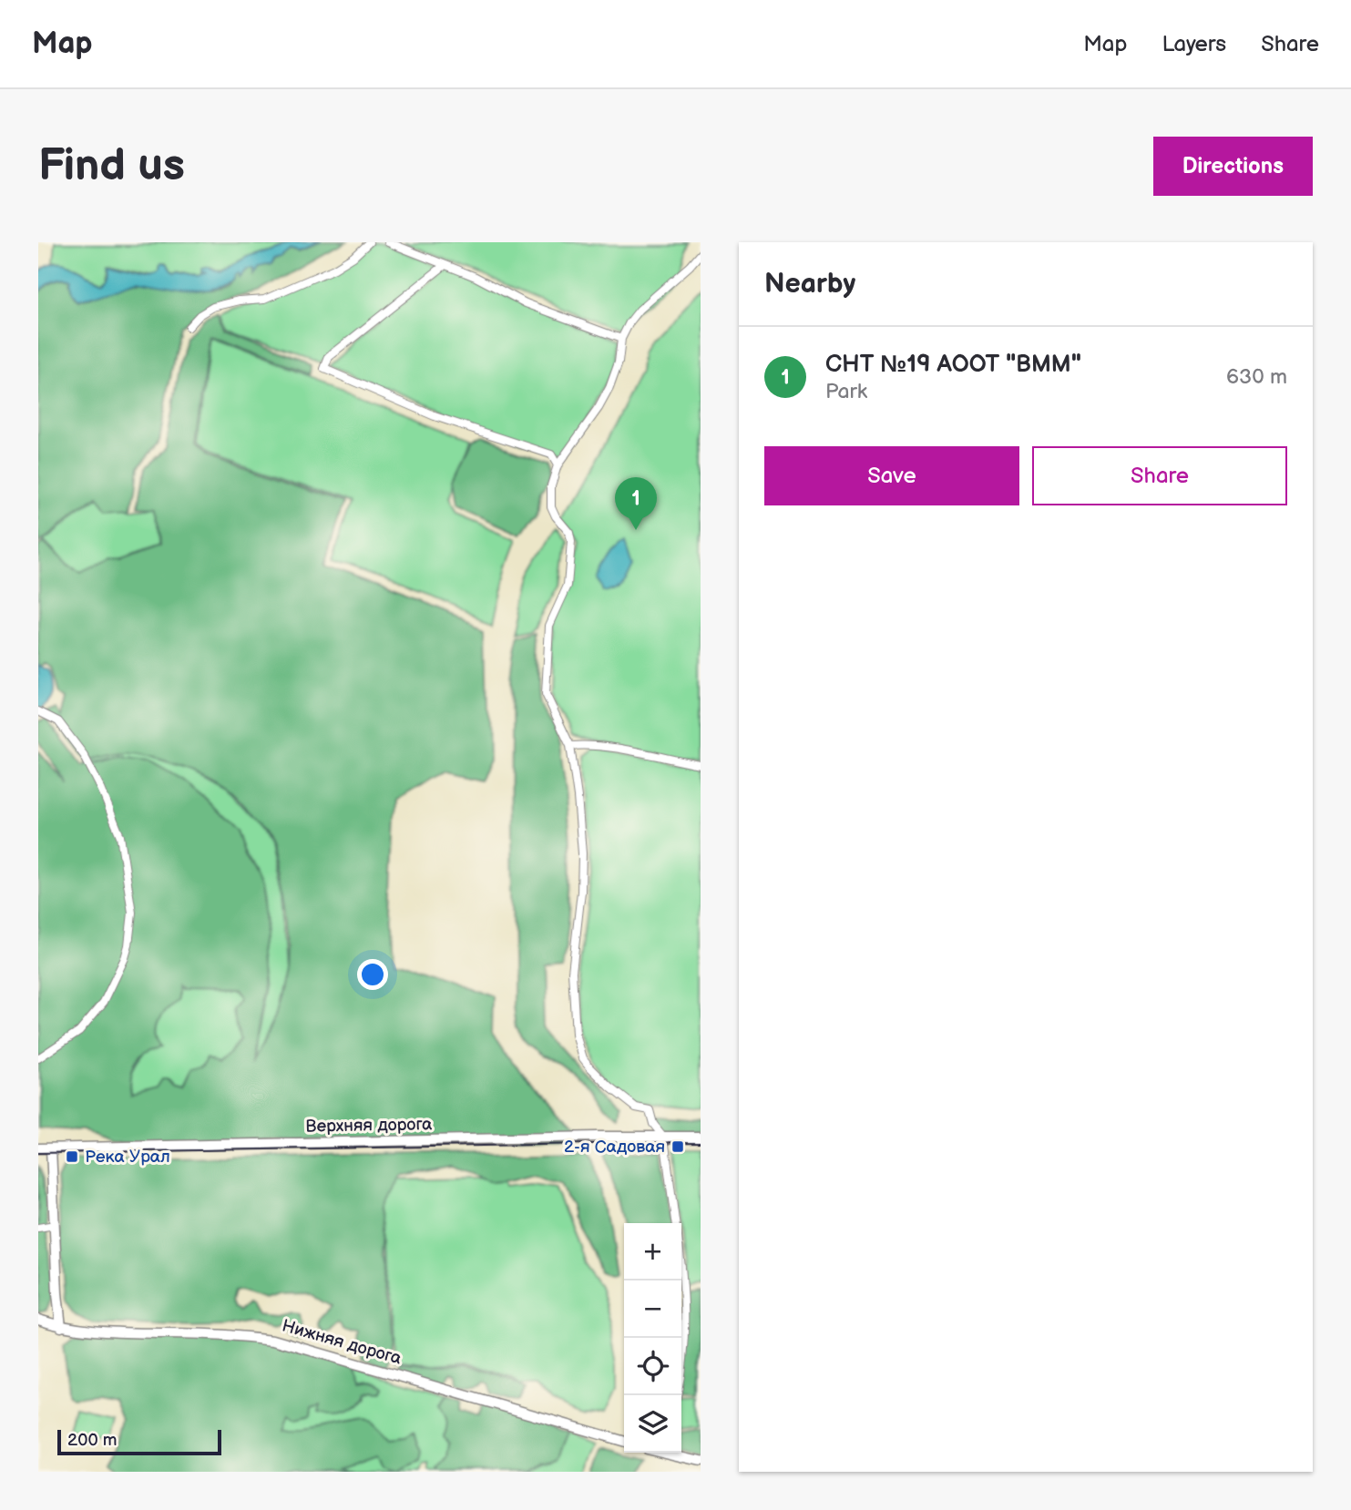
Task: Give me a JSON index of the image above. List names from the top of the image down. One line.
{"streets":{"main road":["Верхняя дорога","Нижняя дорога"]},"places":{"transit":["2-я Садовая","Река Урал"]},"scale_bar":"200 m","page":{"header":"Map","nav":["Map","Layers","Share"],"buttons":["Directions",["Save","Share"]],"title":"Find us","heading":"Nearby","list":[{"mark":"1","name":"СНТ №19 АООТ \"ВММ\"","note":"Park","value":"630 m"}],"pins":"1","map_buttons":["+","−"],"scale":"200 m"}}
